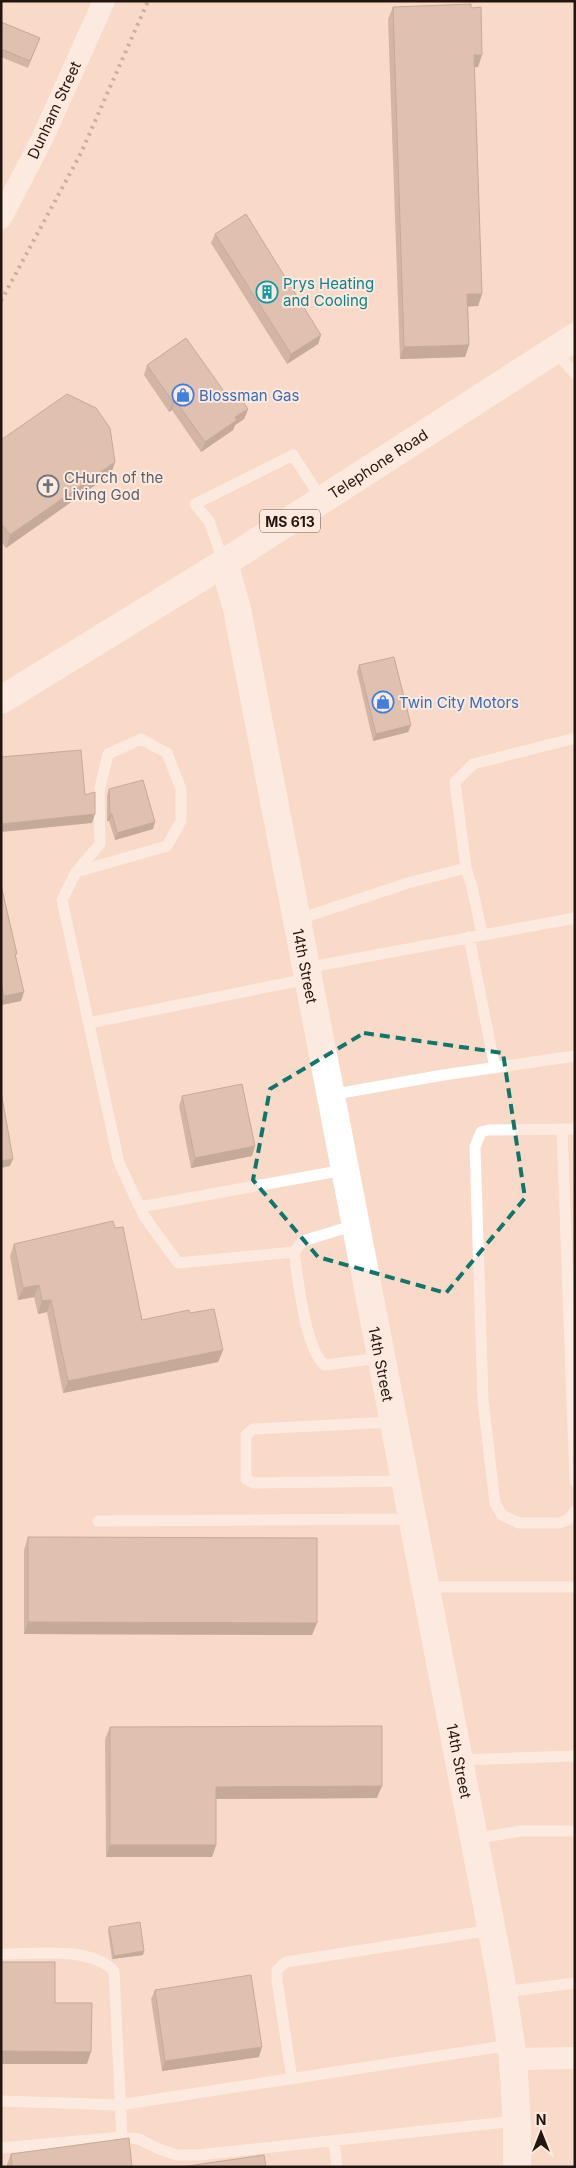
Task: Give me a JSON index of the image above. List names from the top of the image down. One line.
{"streets":{"street":["Dunham Street","Telephone Road","MS 613","14th Street"]},"crossings":[["Telephone Road","14th Street"]],"places":{"building":["Prys Heating and Cooling"],"shop":["Blossman Gas","Twin City Motors"],"church":["CHurch of the Living God"]},"north":"top"}
